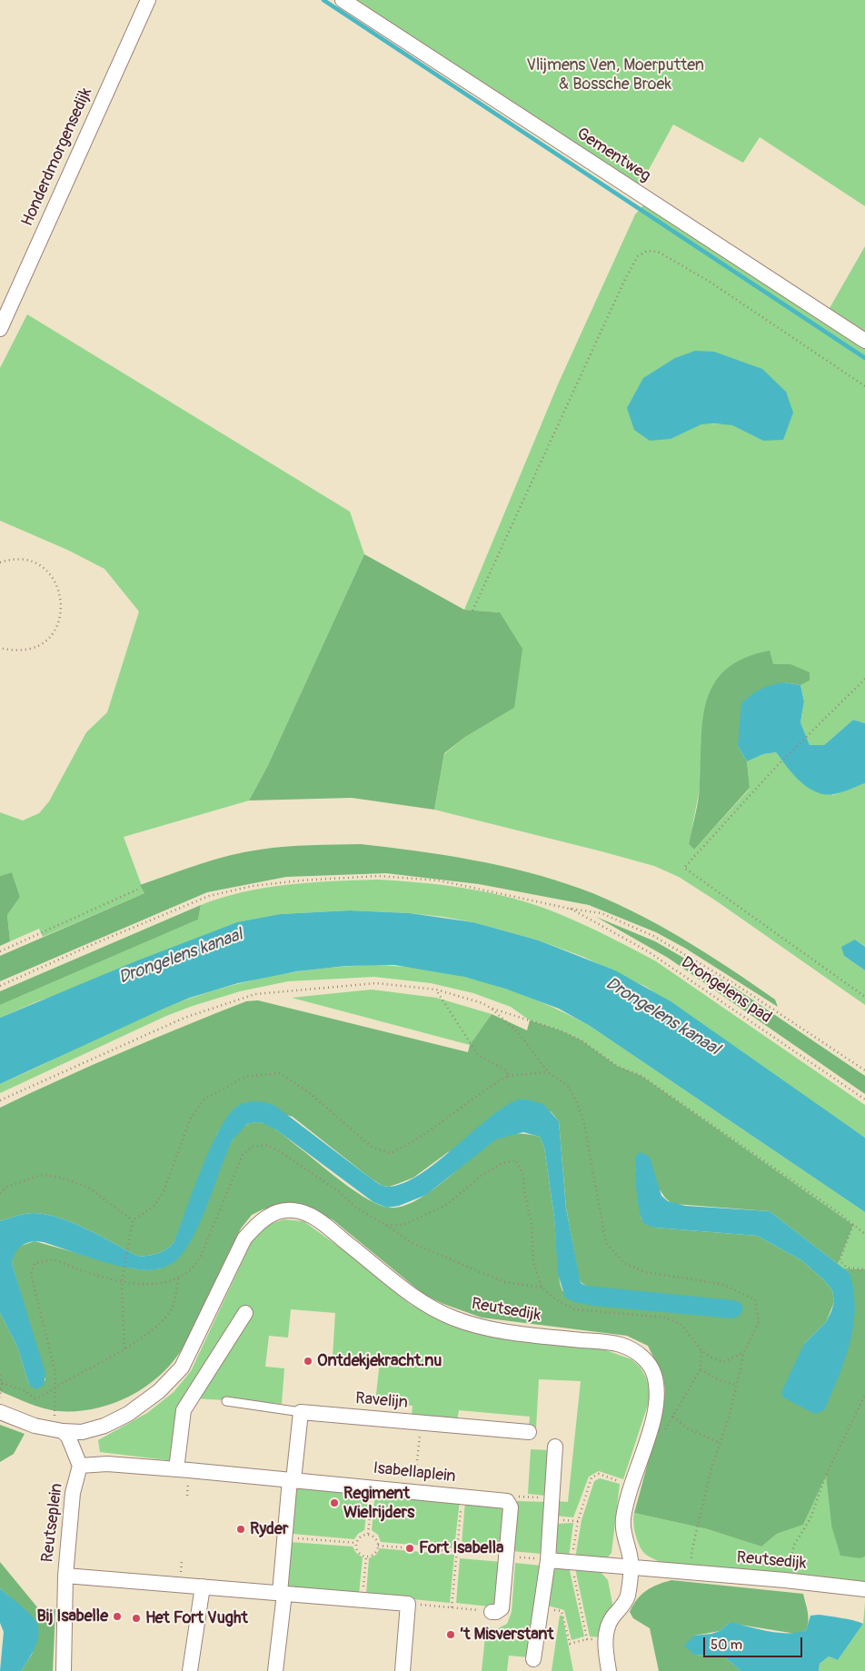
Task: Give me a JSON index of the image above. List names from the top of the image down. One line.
{"streets":{"street":["Gementweg","Honderdmorgensedijk","Reutsedijk","Ravelijn","Isabellaplein","Reutseplein"],"path":["Drongelens pad"]},"crossings":[["Isabellaplein","Reutseplein"]],"water":["Drongelens kanaal"],"parks":["Vlijmens Ven, Moerputten & Bossche Broek"],"places":["Ontdekjekracht.nu","Regiment Wielrijders","Ryder","Fort Isabella","Bij Isabelle","Het Fort Vught","’t Misverstant"],"scale_bar":"50 m"}
